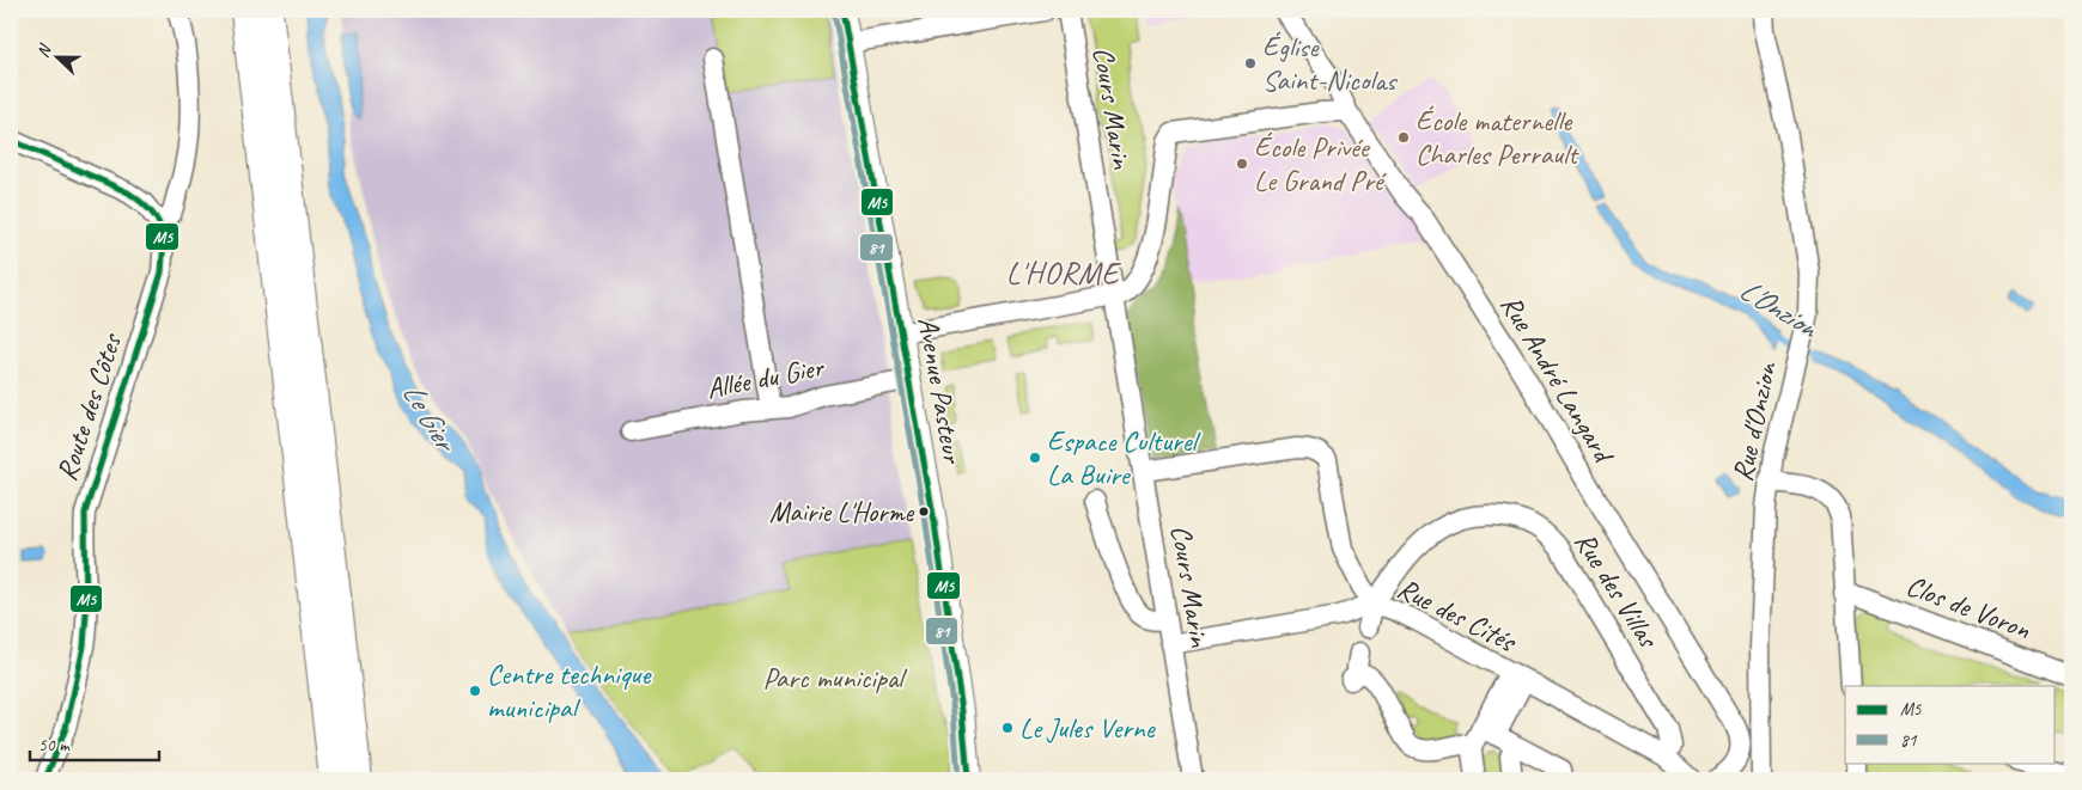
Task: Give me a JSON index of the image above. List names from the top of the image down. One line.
{"streets":{"main road":["Avenue Pasteur"],"street":["Cours Marin","Allée du Gier","Rue André Langard","Route des Côtes","Rue d'Onzion","Rue des Villas","Clos de Voron","Rue des Cités"]},"crossings":[["Cours Marin","Rue des Cités"],["Allée du Gier","Avenue Pasteur"],["Rue des Villas","Rue des Cités"]],"districts":["L'HORME"],"water":["L'Onzion","Le Gier"],"parks":["Parc municipal"],"places":["Église Saint-Nicolas","École maternelle Charles Perrault","École Privée Le Grand Pré","Espace Culturel La Buire","Mairie L'Horme","Centre technique municipal","Le Jules Verne"],"lines":["transit line M5","transit line 81"],"legend":["M5","81"],"scale_bar":"50 m","north":"left"}
